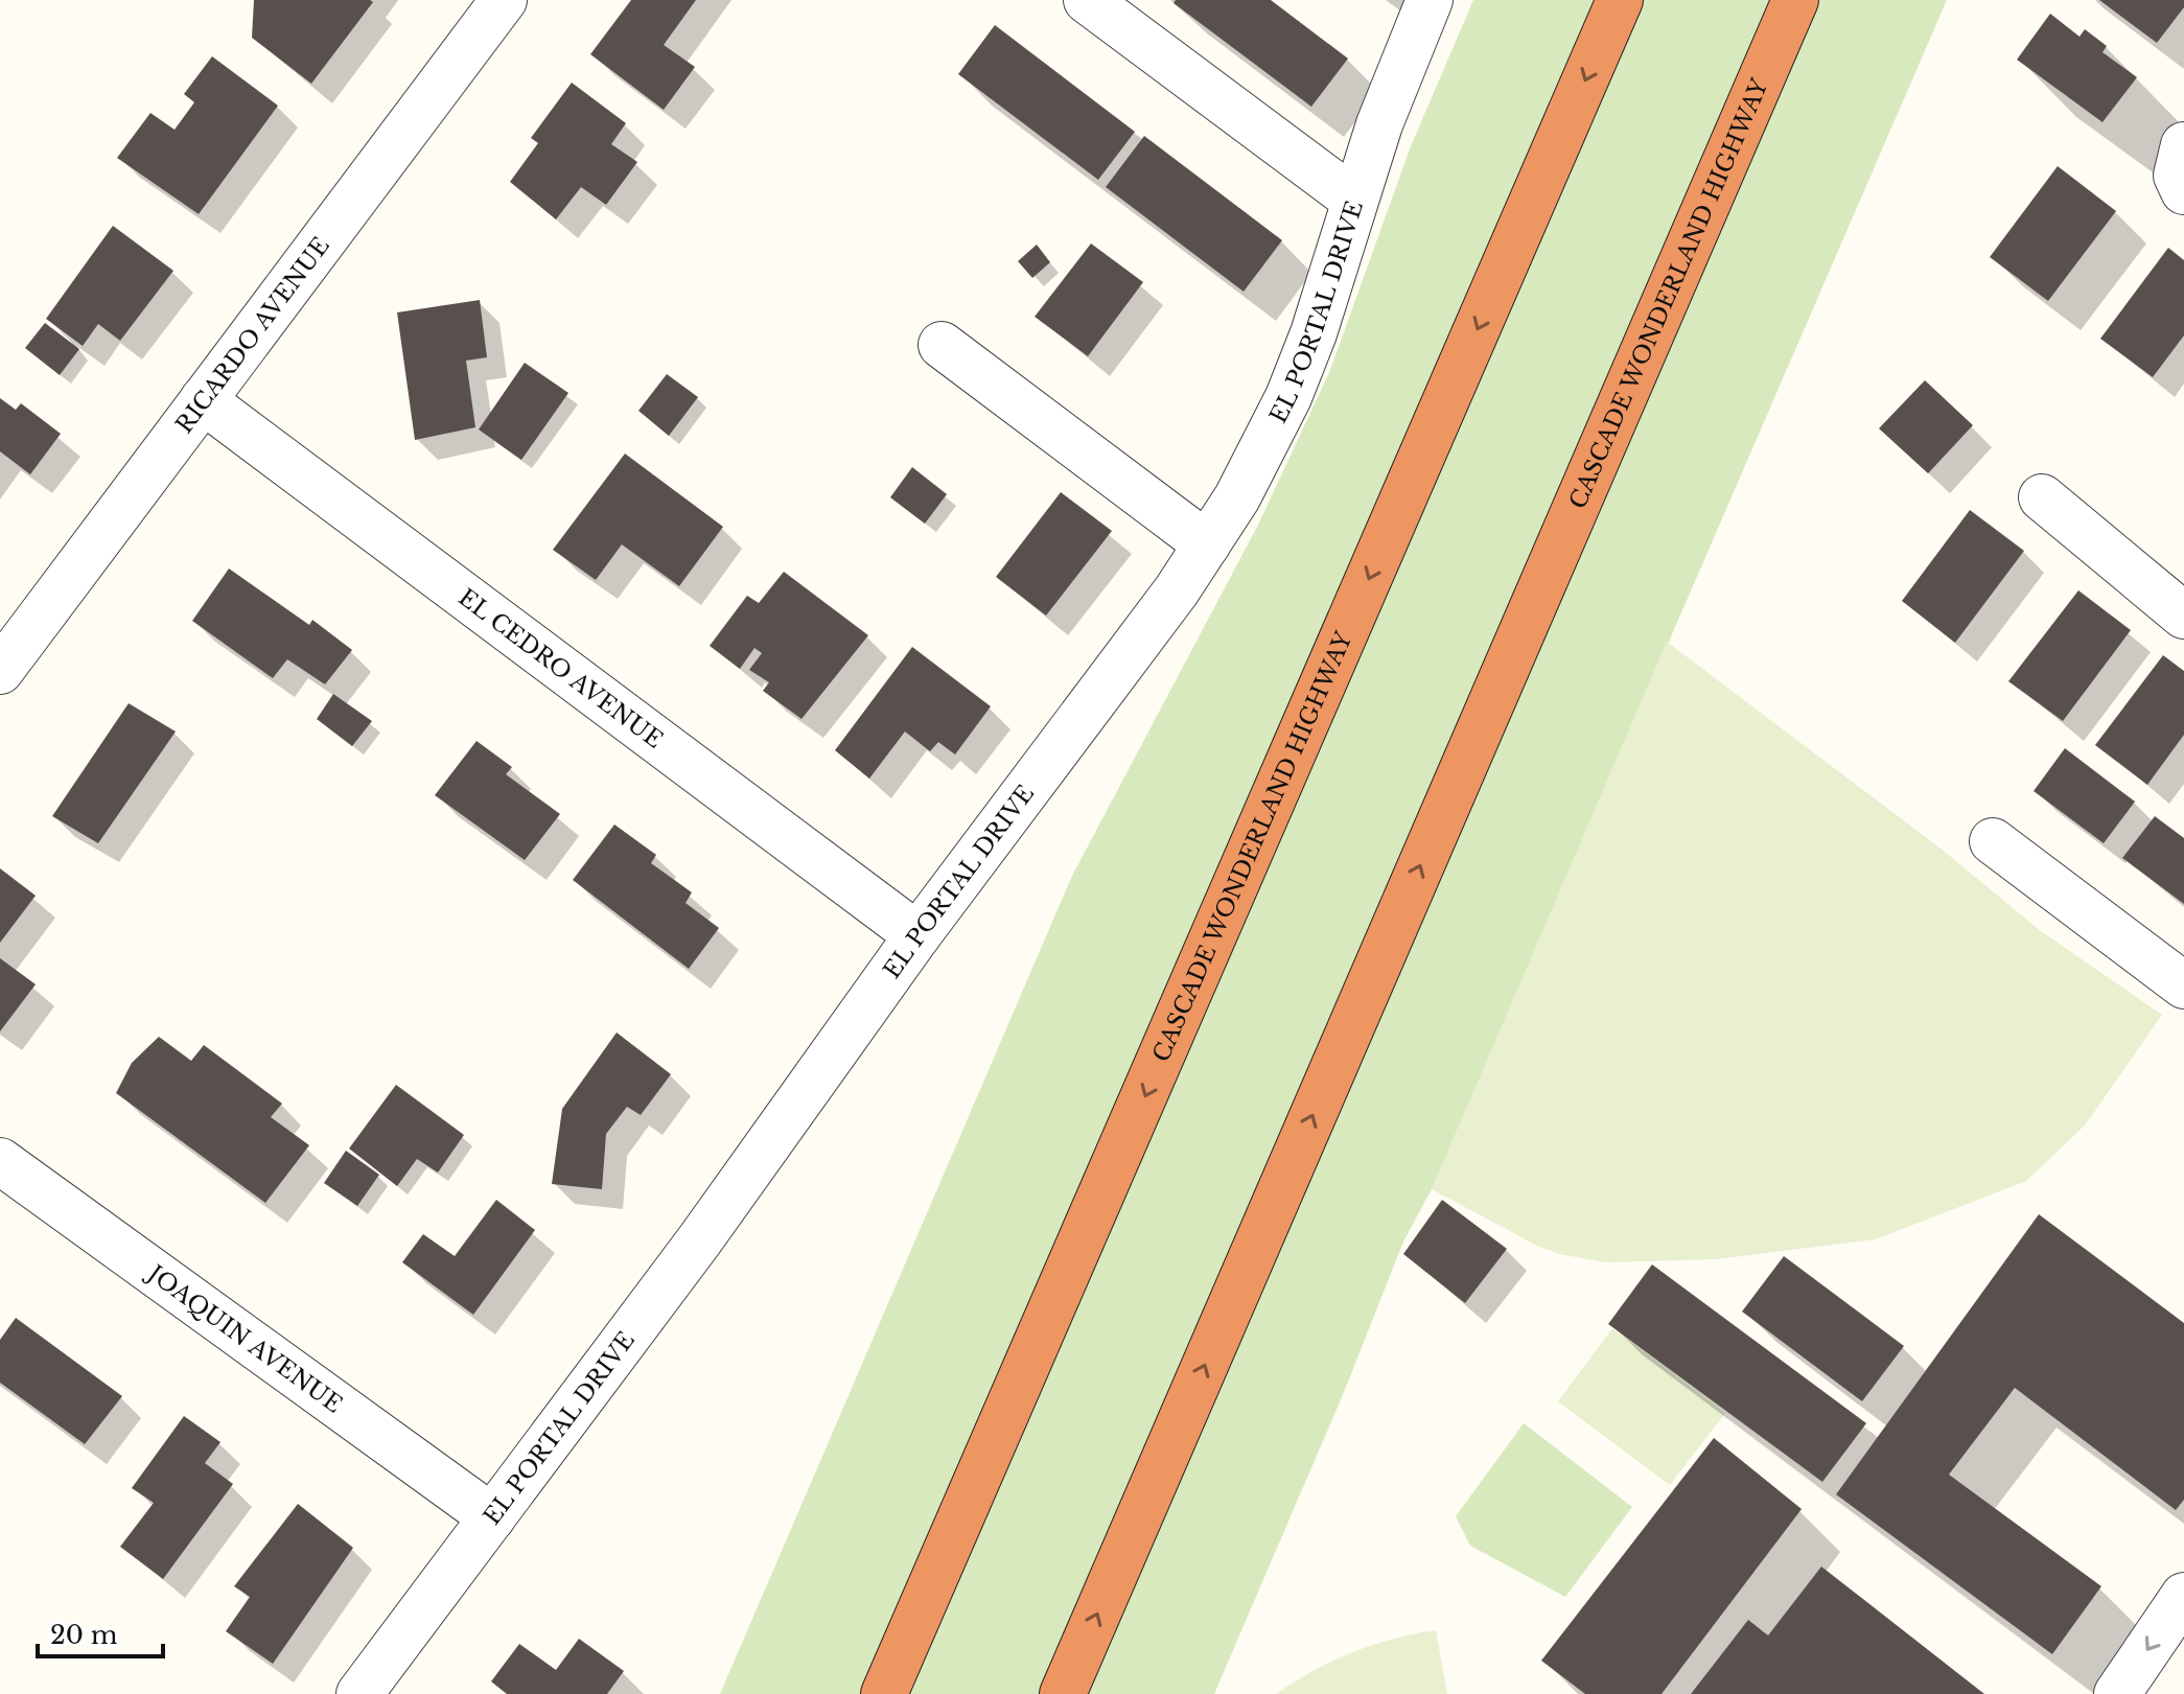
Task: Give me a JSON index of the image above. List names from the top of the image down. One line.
{"streets":{"highway":["CASCADE WONDERLAND HIGHWAY"],"street":["EL PORTAL DRIVE","RICARDO AVENUE","EL CEDRO AVENUE","JOAQUIN AVENUE"]},"crossings":[["EL PORTAL DRIVE","EL CEDRO AVENUE"],["EL PORTAL DRIVE","JOAQUIN AVENUE"],["RICARDO AVENUE","EL CEDRO AVENUE"]],"scale_bar":"20 m"}
